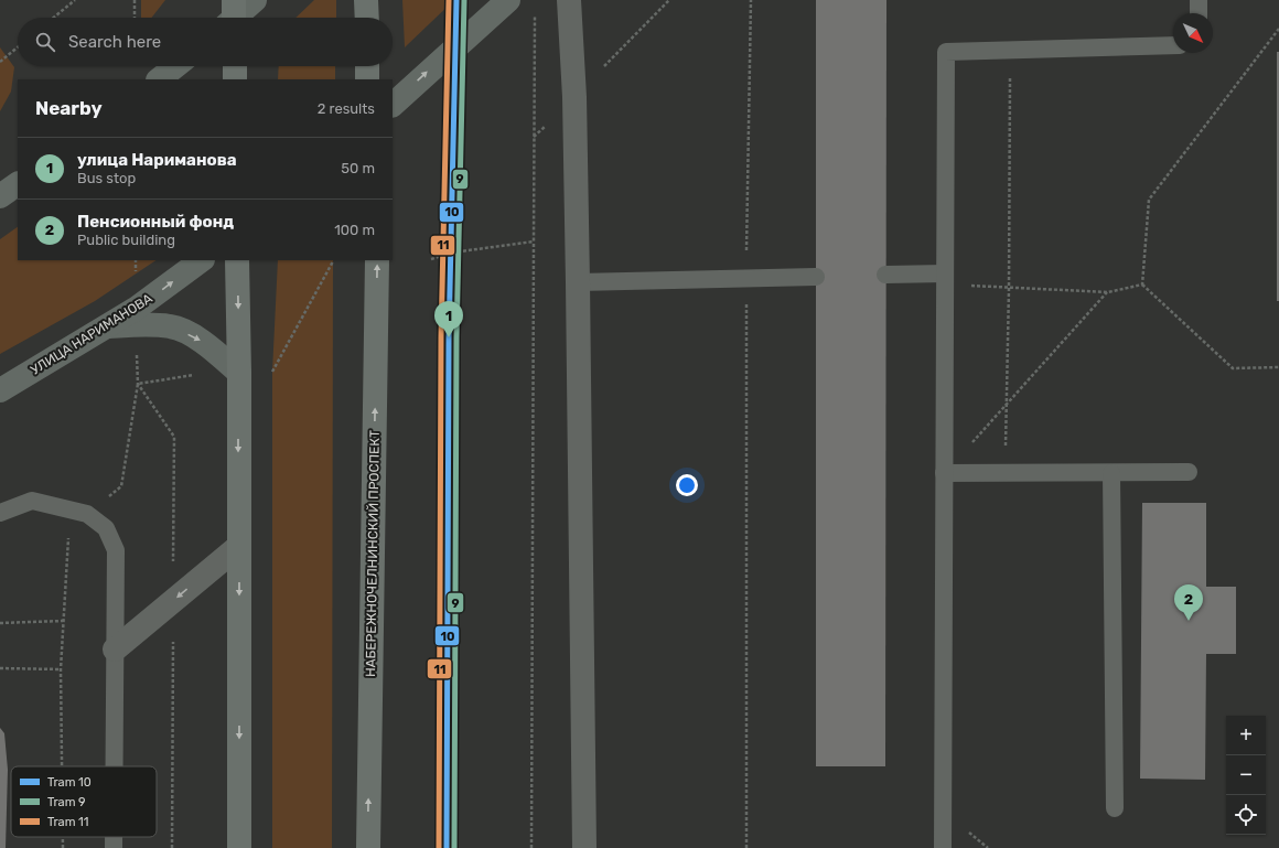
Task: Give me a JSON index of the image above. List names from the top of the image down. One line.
{"streets":{"main road":["УЛИЦА НАРИМАНОВА","НАБЕРЕЖНОЧЕЛНИНСКИЙ ПРОСПЕКТ"]},"one_way":["УЛИЦА НАРИМАНОВА"],"lines":["tram line 10","tram line 9","tram line 11"],"legend":["Tram 10","Tram 9","Tram 11"],"north":"bottom right","page":{"search":"Search here","heading":["Nearby","2 results"],"list":[{"mark":"1","name":"улица Нариманова","note":"Bus stop","value":"50 m"},{"mark":"2","name":"Пенсионный фонд","note":"Public building","value":"100 m"}],"pins":["1","2"],"map_buttons":["+","−"]}}
